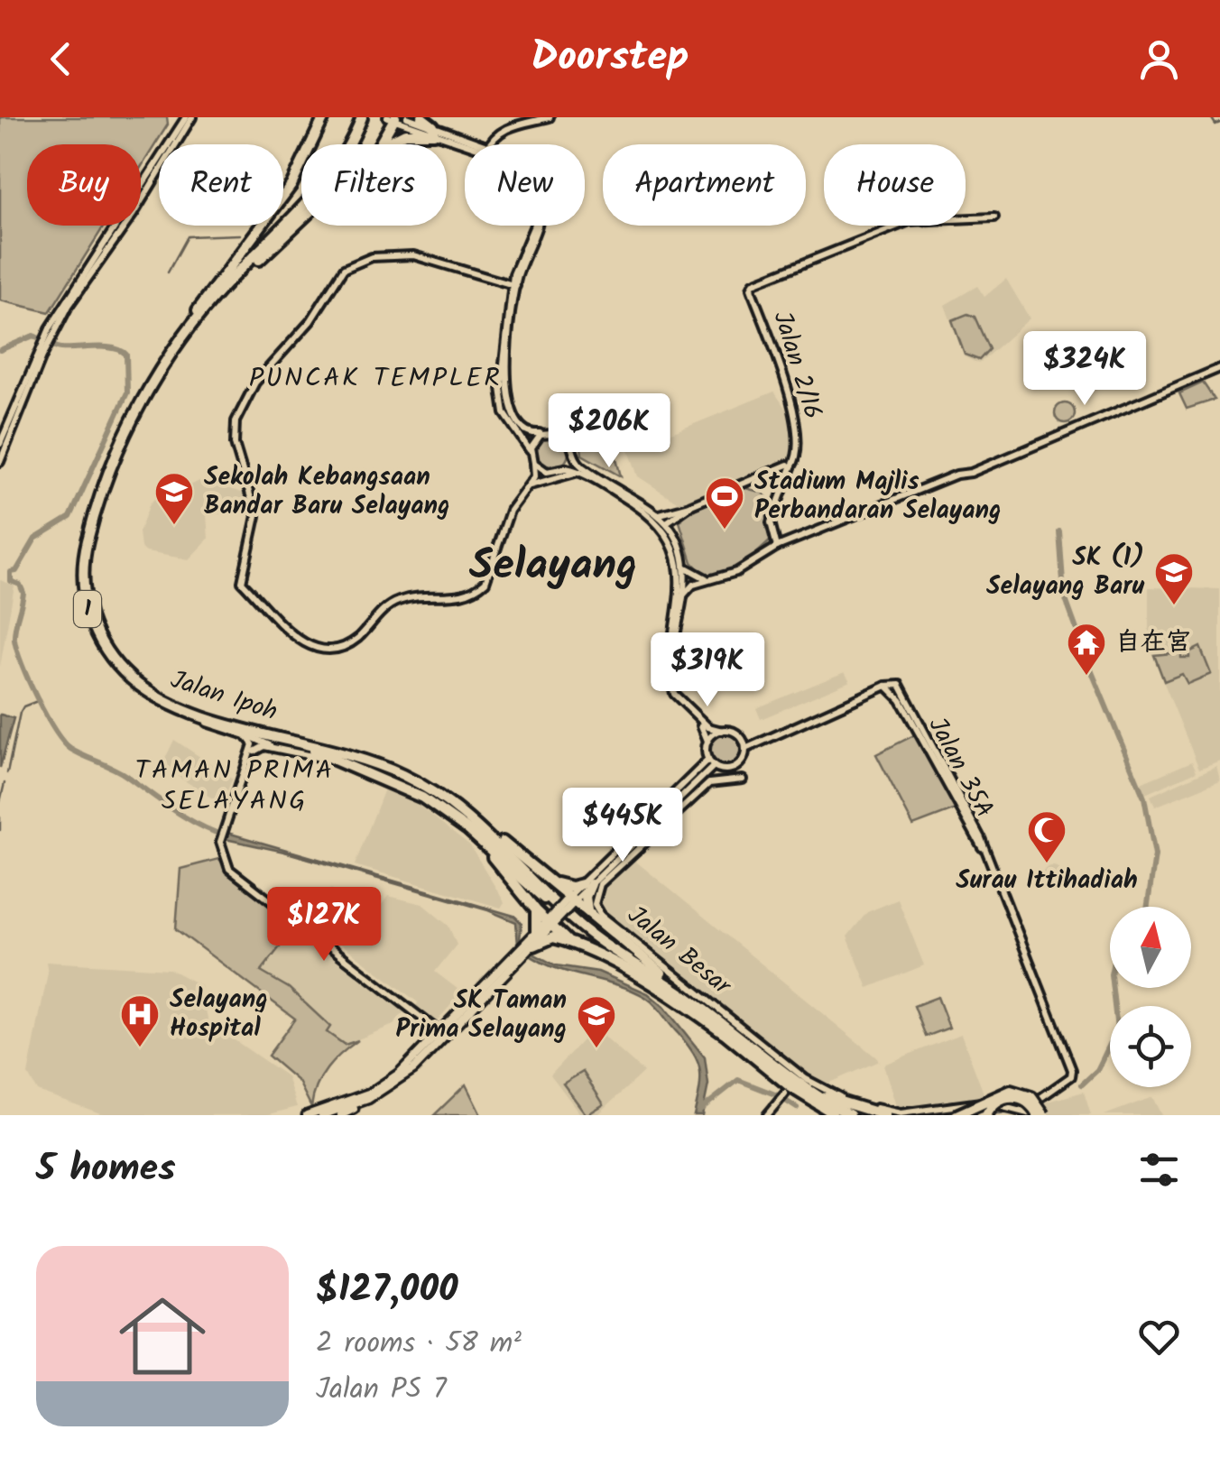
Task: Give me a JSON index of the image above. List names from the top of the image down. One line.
{"streets":{"highway":["1","Jalan Ipoh"],"street":["Jalan 2/16","Jalan 35A","Jalan Besar"]},"crossings":[["Jalan Ipoh","Jalan Besar"]],"districts":["PUNCAK TEMPLER","Selayang","TAMAN PRIMA SELAYANG"],"places":{"school or university":["Sekolah Kebangsaan Bandar Baru Selayang","SK (1) Selayang Baru","SK Taman Prima Selayang"],"sports":["Stadium Majlis Perbandaran Selayang"],"temple":["自在宫"],"mosque":["Surau Ittihadiah"],"hospital":["Selayang Hospital"]},"north":"top","page":{"header":"Doorstep","chip":["Buy","Rent","Filters","New","Apartment","House"],"price":["$324K","$206K","$319K","$445K","$127K"],"heading":"5 homes","list":[{"name":"$127,000","note":"2 rooms · 58 m² · Jalan PS 7"}]}}
